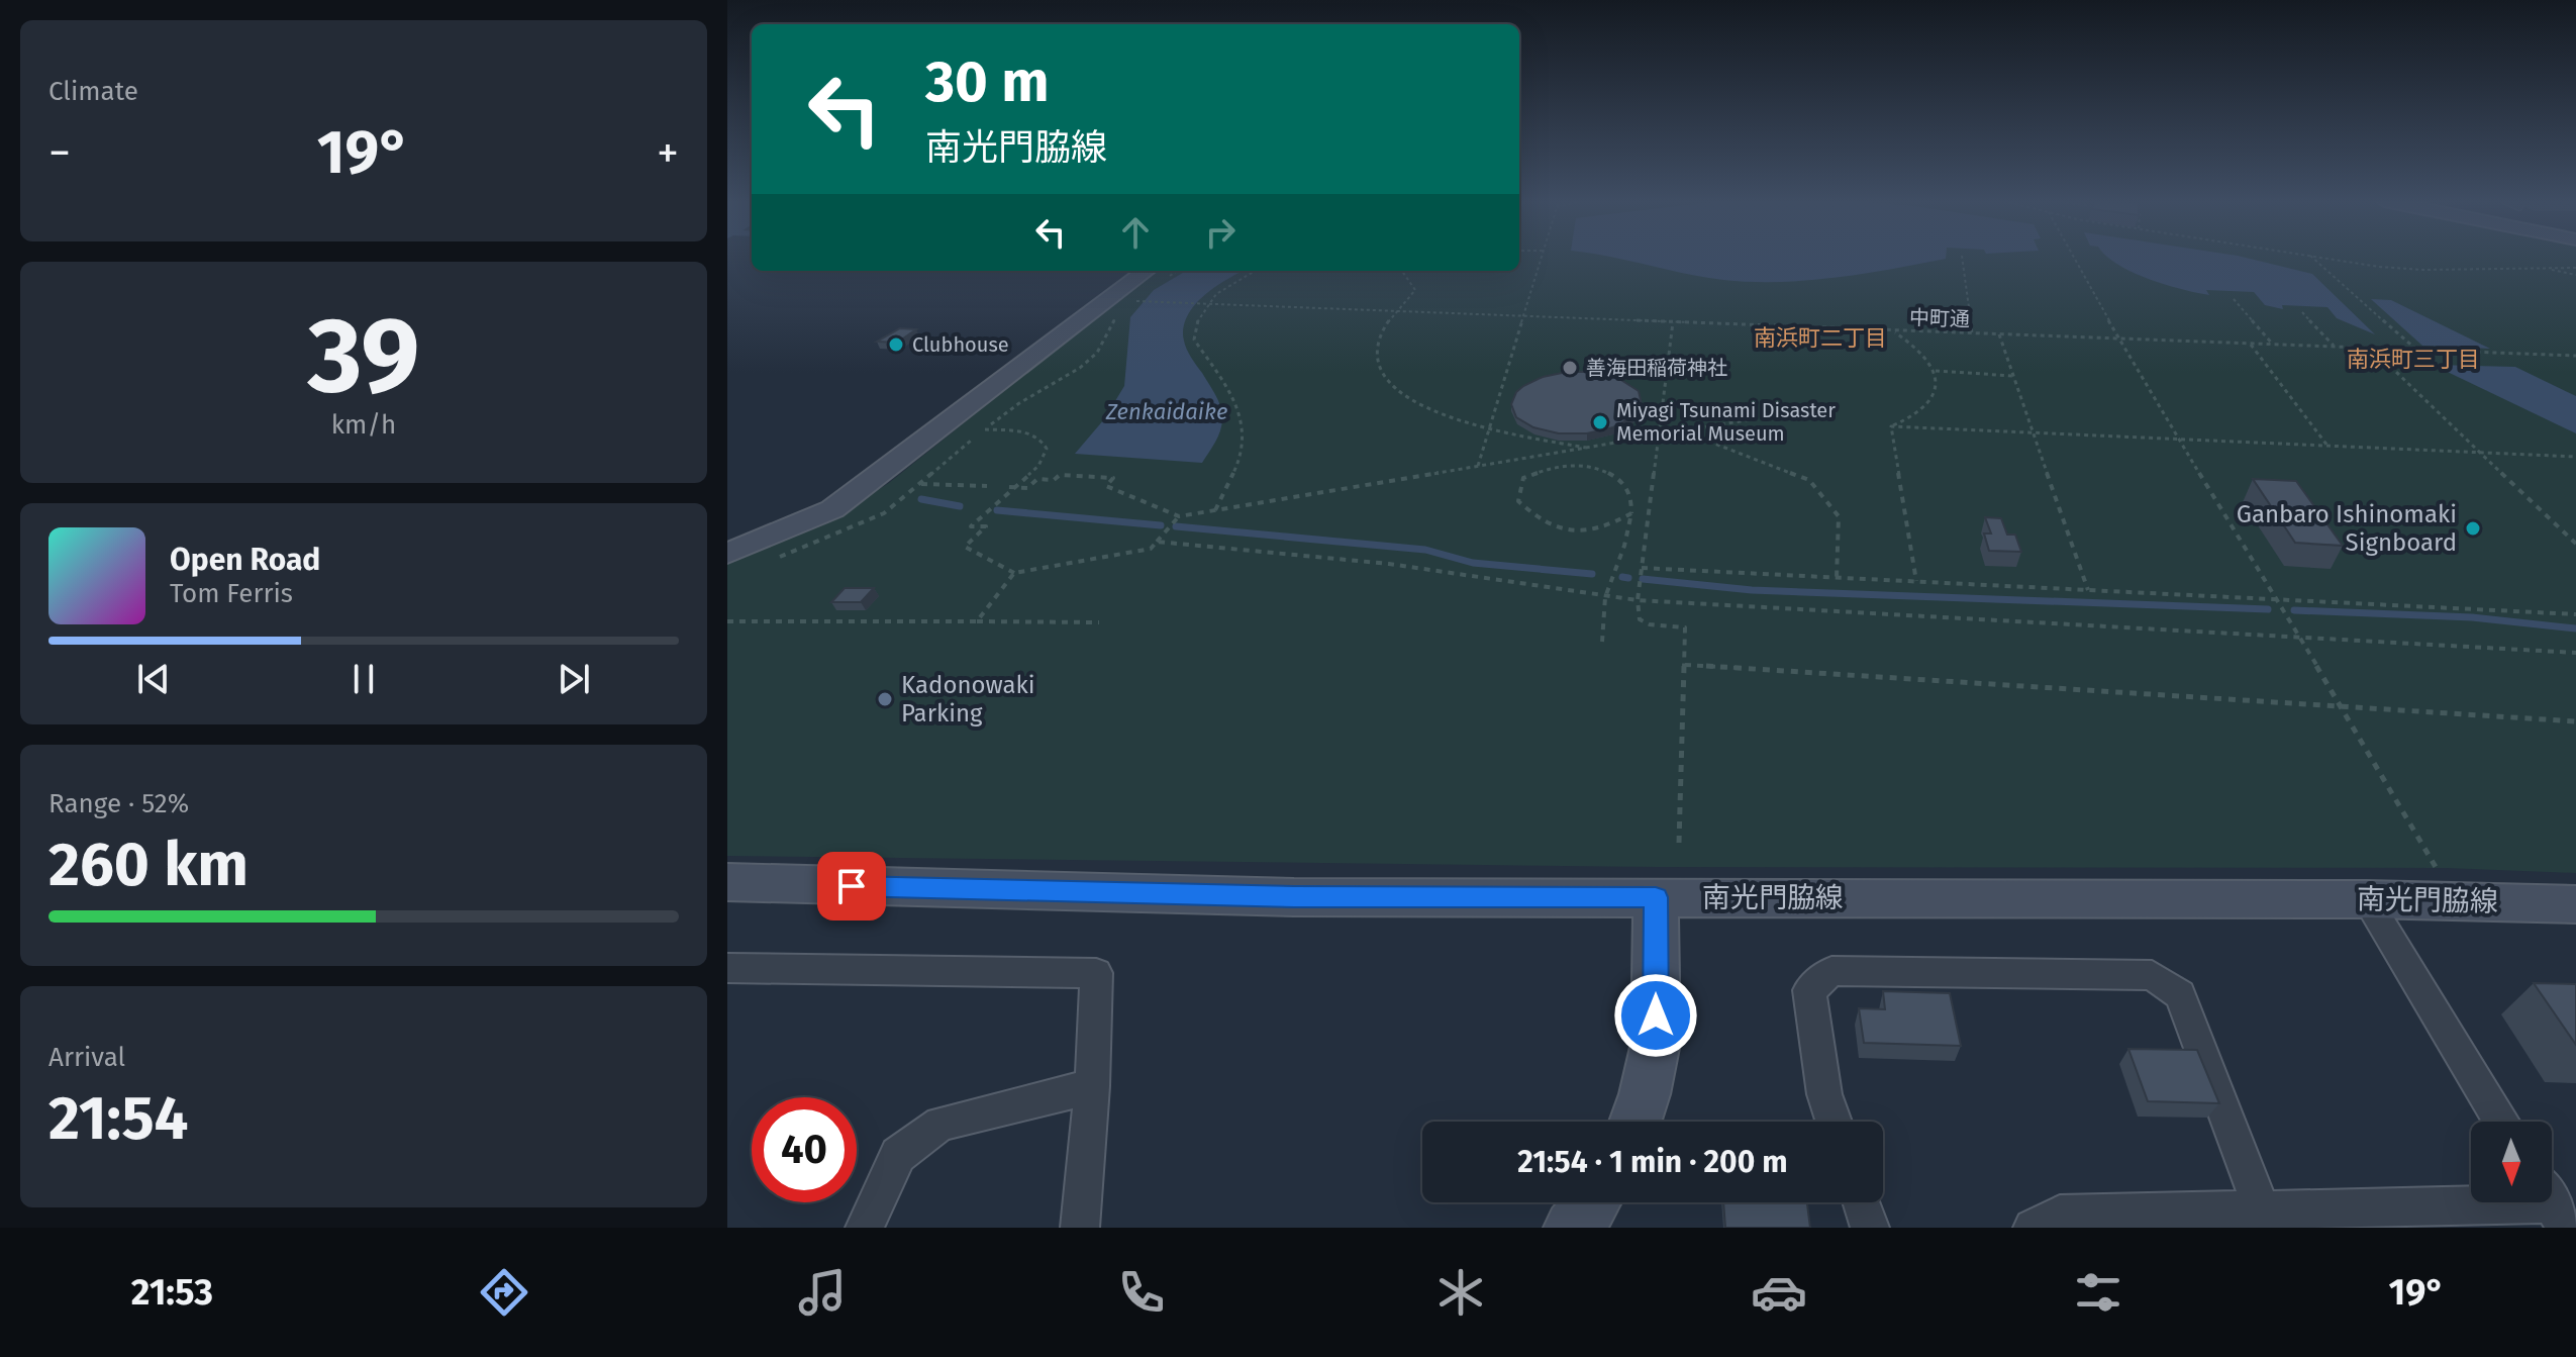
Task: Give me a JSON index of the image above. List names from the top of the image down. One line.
{"streets":{"street":["南光門脇線"],"path":["中町通"]},"districts":["南浜町二丁目","南浜町三丁目"],"water":["Zenkaidaike"],"places":["Clubhouse","善海田稲荷神社","Miyagi Tsunami Disaster Memorial Museum","Ganbaro Ishinomaki Signboard","Kadonowaki Parking"],"north":"bottom","page":{"tile":["Climate",["39","km/h"],["Range · 52%","260 km"],["Arrival","21:54"]],"turn":["30 m","南光門脇線"],"heat":["−","19°","+"],"song":["Open Road","Tom Ferris"],"limit":"40","trip":"21:54 · 1 min · 200 m","tabs":["21:53","19°"]}}
